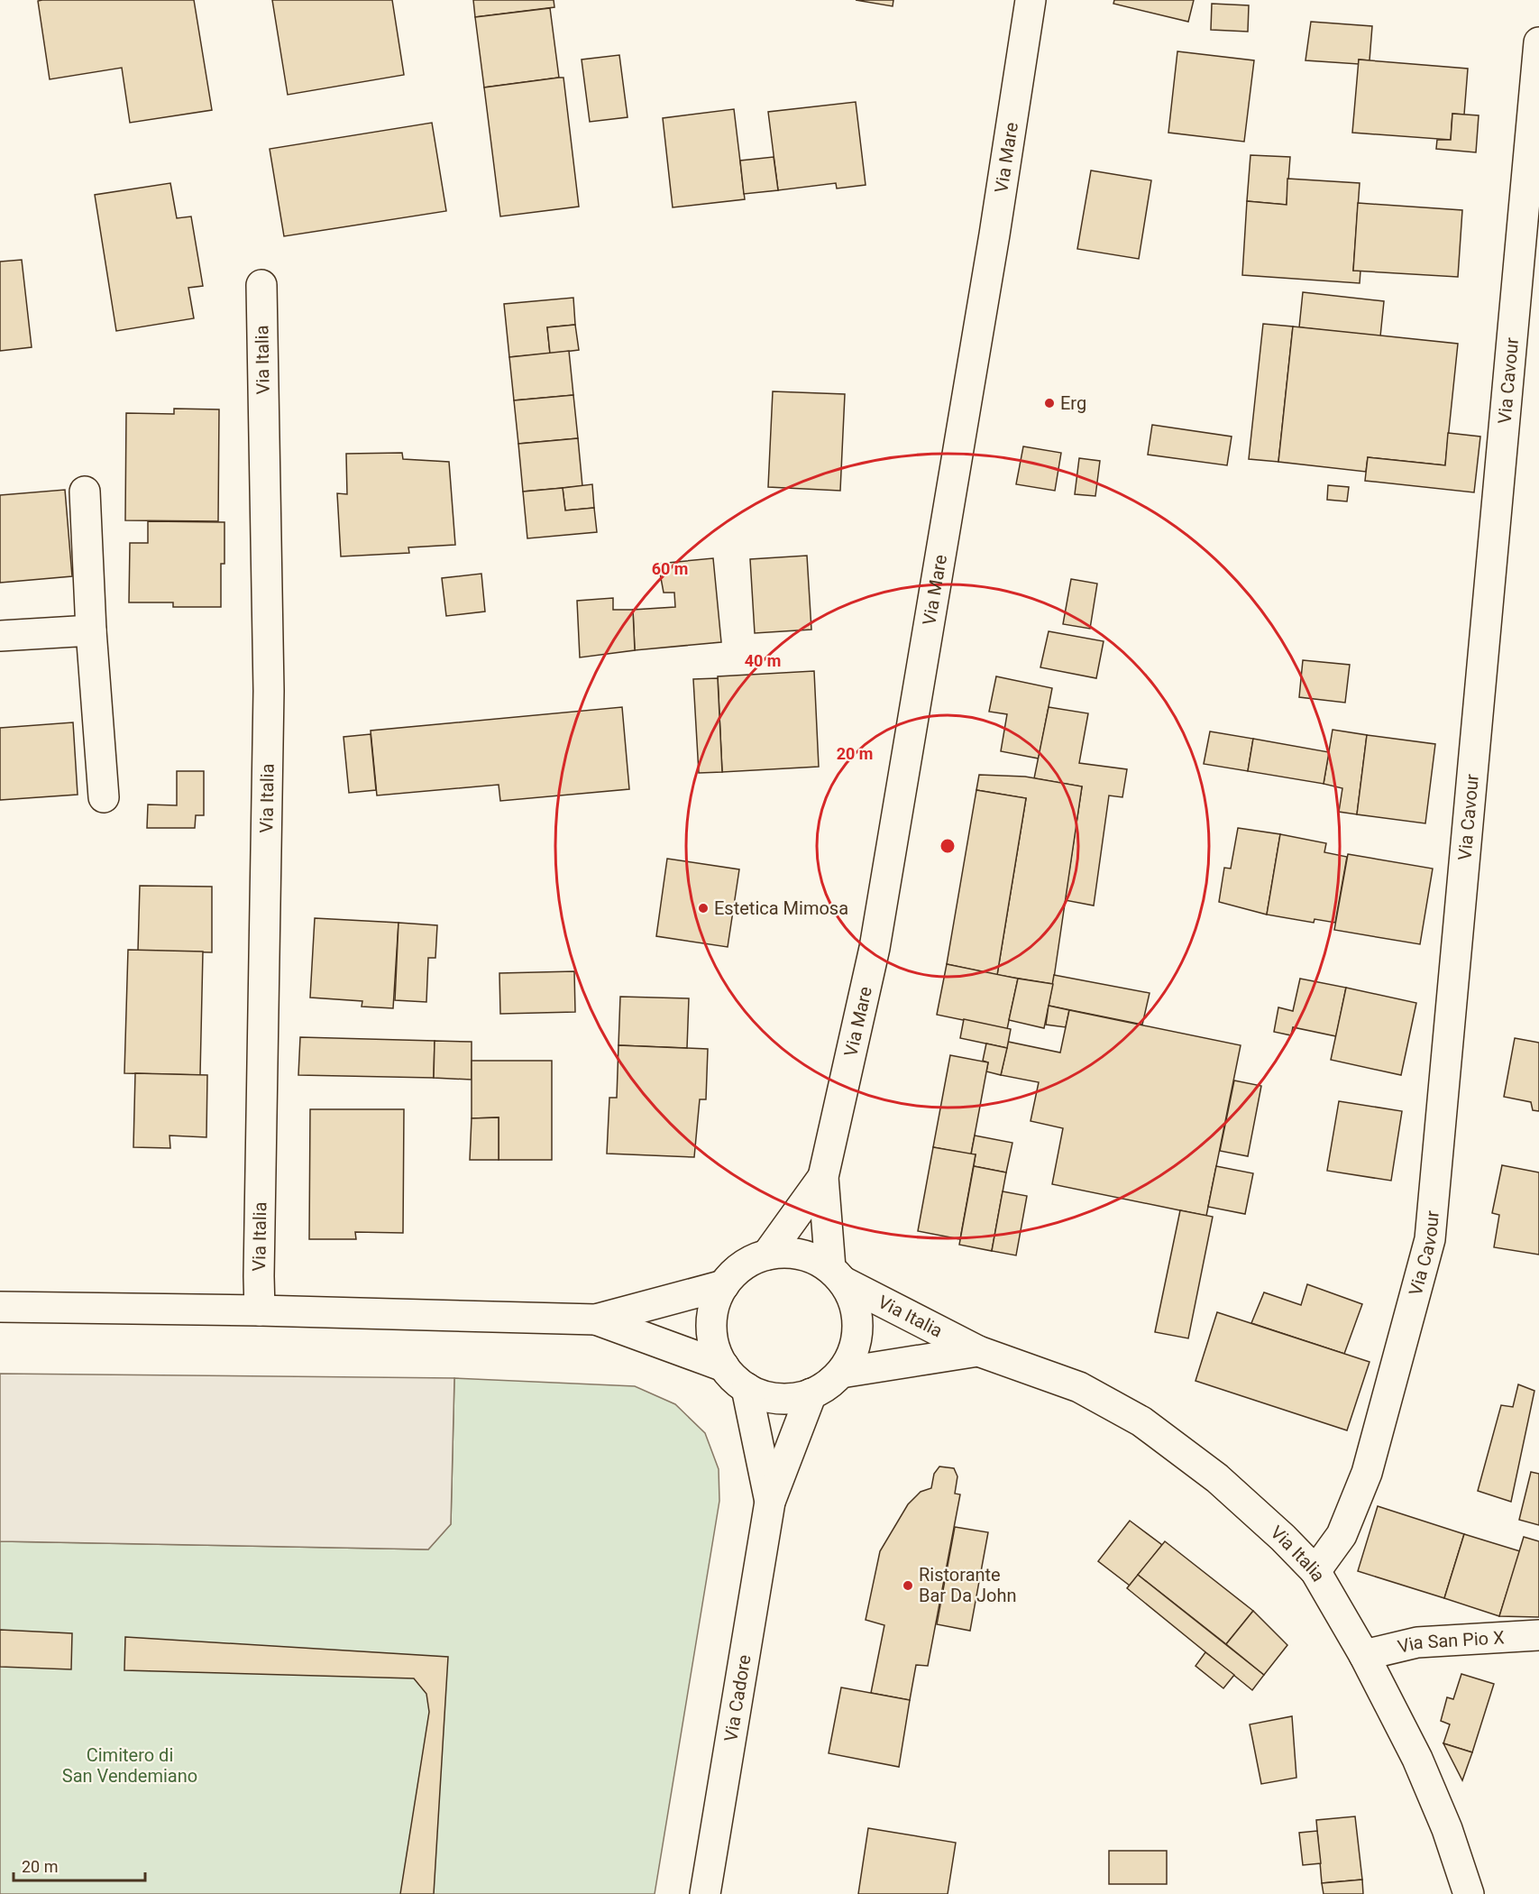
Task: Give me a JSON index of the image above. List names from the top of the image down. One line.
{"streets":{"street":["Via Mare","Via Italia","Via Cavour","Via San Pio X","Via Cadore"]},"crossings":[["Via Mare","Via Italia"],["Via Mare","Via Cadore"],["Via Italia","Via Cavour"],["Via Italia","Via San Pio X"],["Via Italia","Via Cadore"]],"parks":["Cimitero di San Vendemiano"],"places":["Erg","Estetica Mimosa","Ristorante Bar Da John"],"scale_bar":"20 m","rings":["60 m","40 m","20 m"]}
